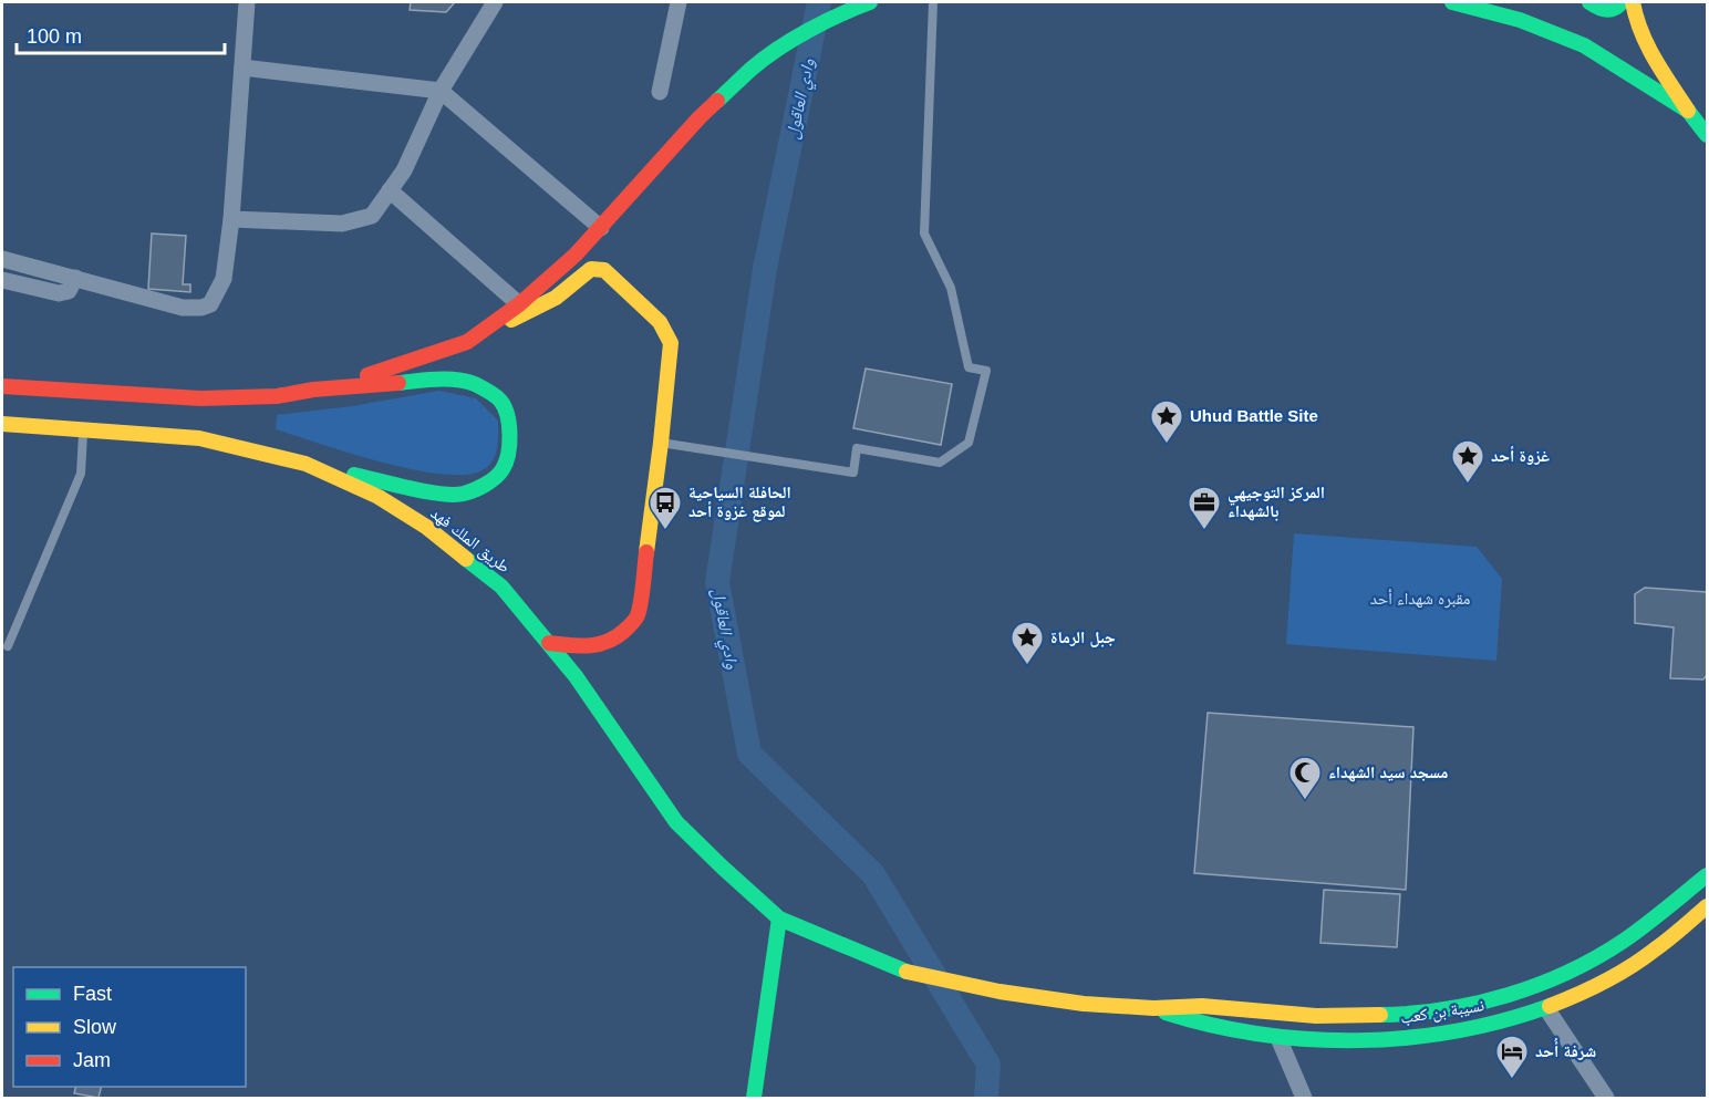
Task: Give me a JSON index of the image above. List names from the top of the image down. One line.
{"streets":{"main road":["طريق الملك فهد","نسيبة بن كعب"]},"crossings":[["طريق الملك فهد","نسيبة بن كعب"]],"water":["وادي العاقول"],"parks":["مقبره شهداء أحد"],"places":{"place":["Uhud Battle Site","غزوة أحد","جبل الرماة"],"bus stop":["الحافلة السياحية لموقع غزوة أحد"],"office":["المركز التوجيهي بالشهداء"],"mosque":["مسجد سيد الشهداء"],"hotel":["شرفة أُحد"]},"legend":["Fast","Slow","Jam"],"scale_bar":"100 m"}
